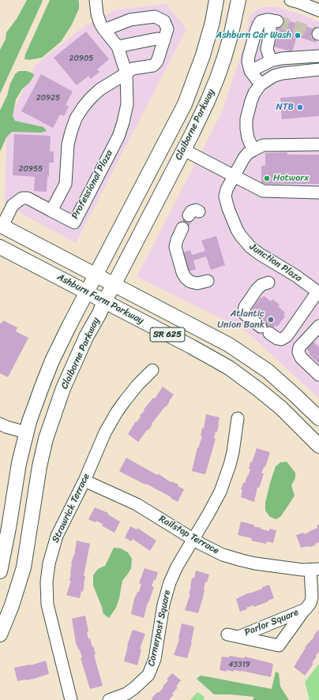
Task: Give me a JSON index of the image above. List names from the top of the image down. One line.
{"streets":{"main road":["Claiborne Parkway","Ashburn Farm Parkway","SR 625"],"street":["Professional Plaza","Junction Plaza","Strawrick Terrace","Railstop Terrace","Parlor Square","Cornerpost Square"]},"crossings":[["Claiborne Parkway","Ashburn Farm Parkway"],["Strawrick Terrace","Railstop Terrace"],["Railstop Terrace","Parlor Square"],["Railstop Terrace","Cornerpost Square"]],"places":["Ashburn Car Wash","NTB","Hotworx","Atlantic Union Bank"],"house_numbers":["20905","20925","20955","43319"]}
